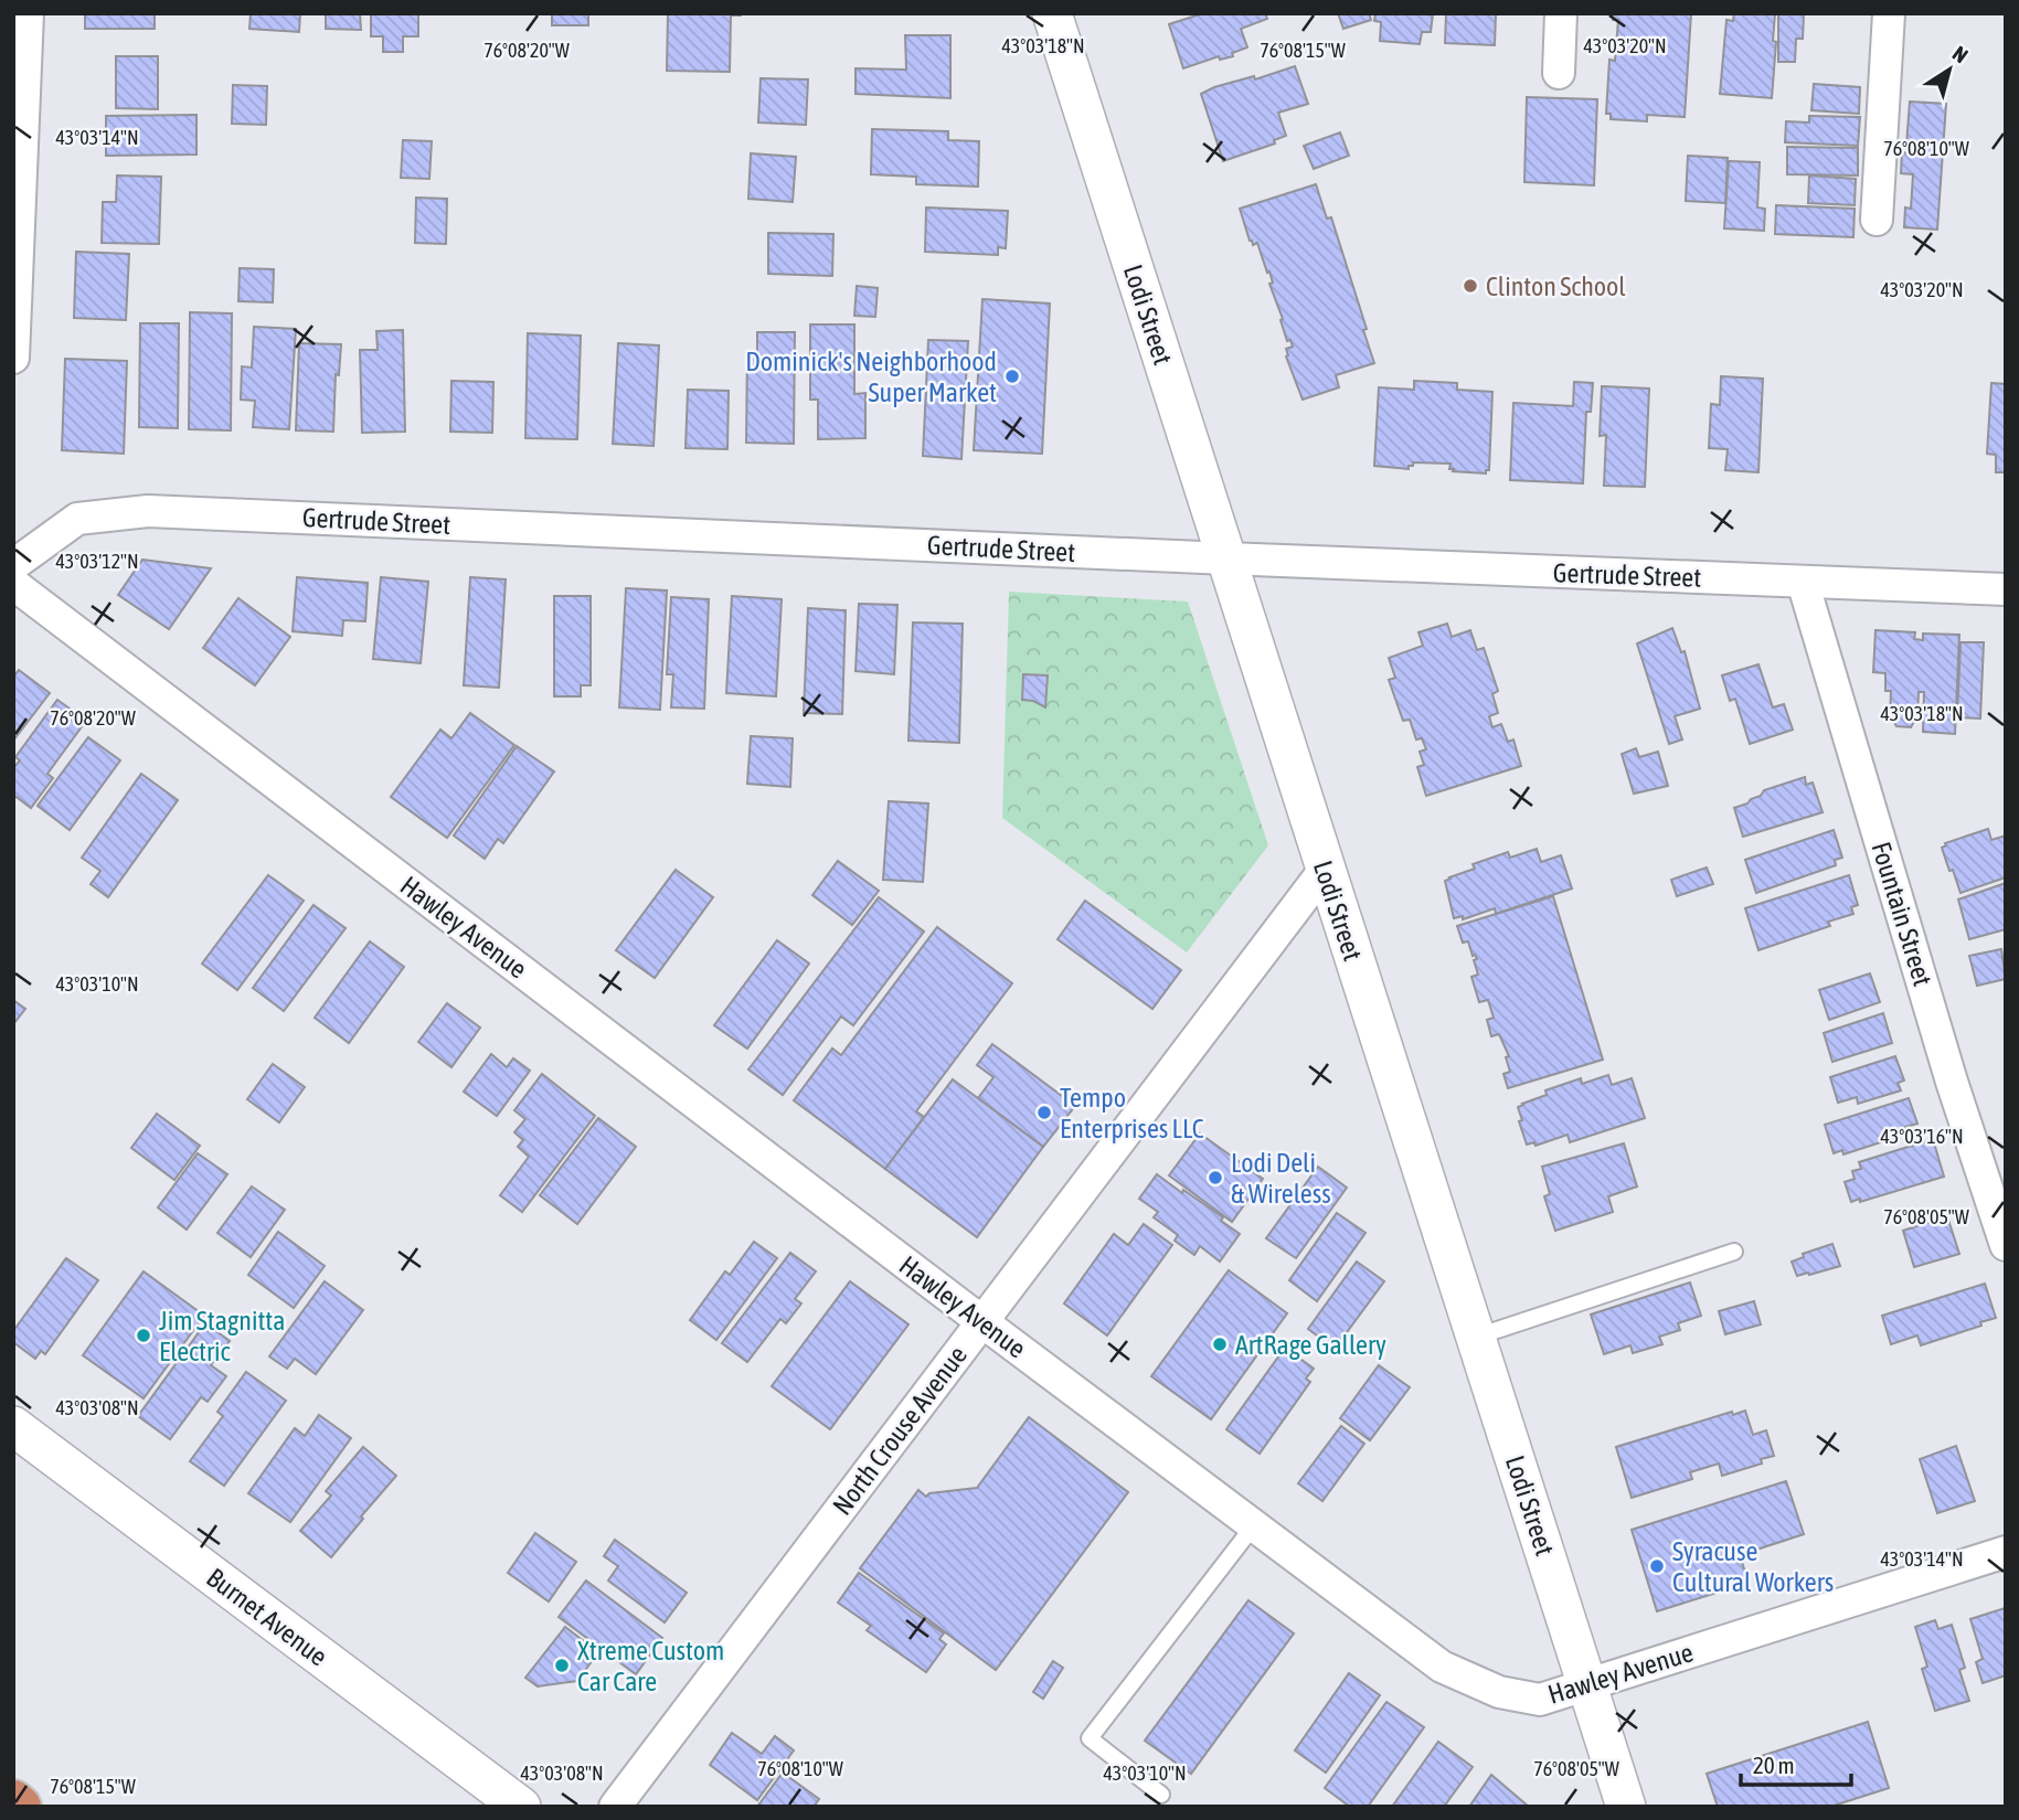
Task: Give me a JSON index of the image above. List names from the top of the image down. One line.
{"streets":{"street":["Lodi Street","Gertrude Street","Fountain Street","Hawley Avenue","North Crouse Avenue","Burnet Avenue"]},"crossings":[["Lodi Street","Gertrude Street"],["Lodi Street","Hawley Avenue"],["Lodi Street","North Crouse Avenue"],["Gertrude Street","Fountain Street"],["Hawley Avenue","North Crouse Avenue"]],"places":["Clinton School","Dominick's Neighborhood Super Market","Tempo Enterprises LLC","Lodi Deli & Wireless","Jim Stagnitta Electric","ArtRage Gallery","Syracuse Cultural Workers","Xtreme Custom Car Care"],"scale_bar":"20 m","north":"top right","coordinates":["43°03'18\"N","43°03'20\"N","76°08'20\"W","76°08'15\"W","43°03'14\"N","76°08'10\"W","43°03'12\"N","43°03'10\"N","43°03'16\"N","76°08'05\"W","43°03'08\"N"]}
